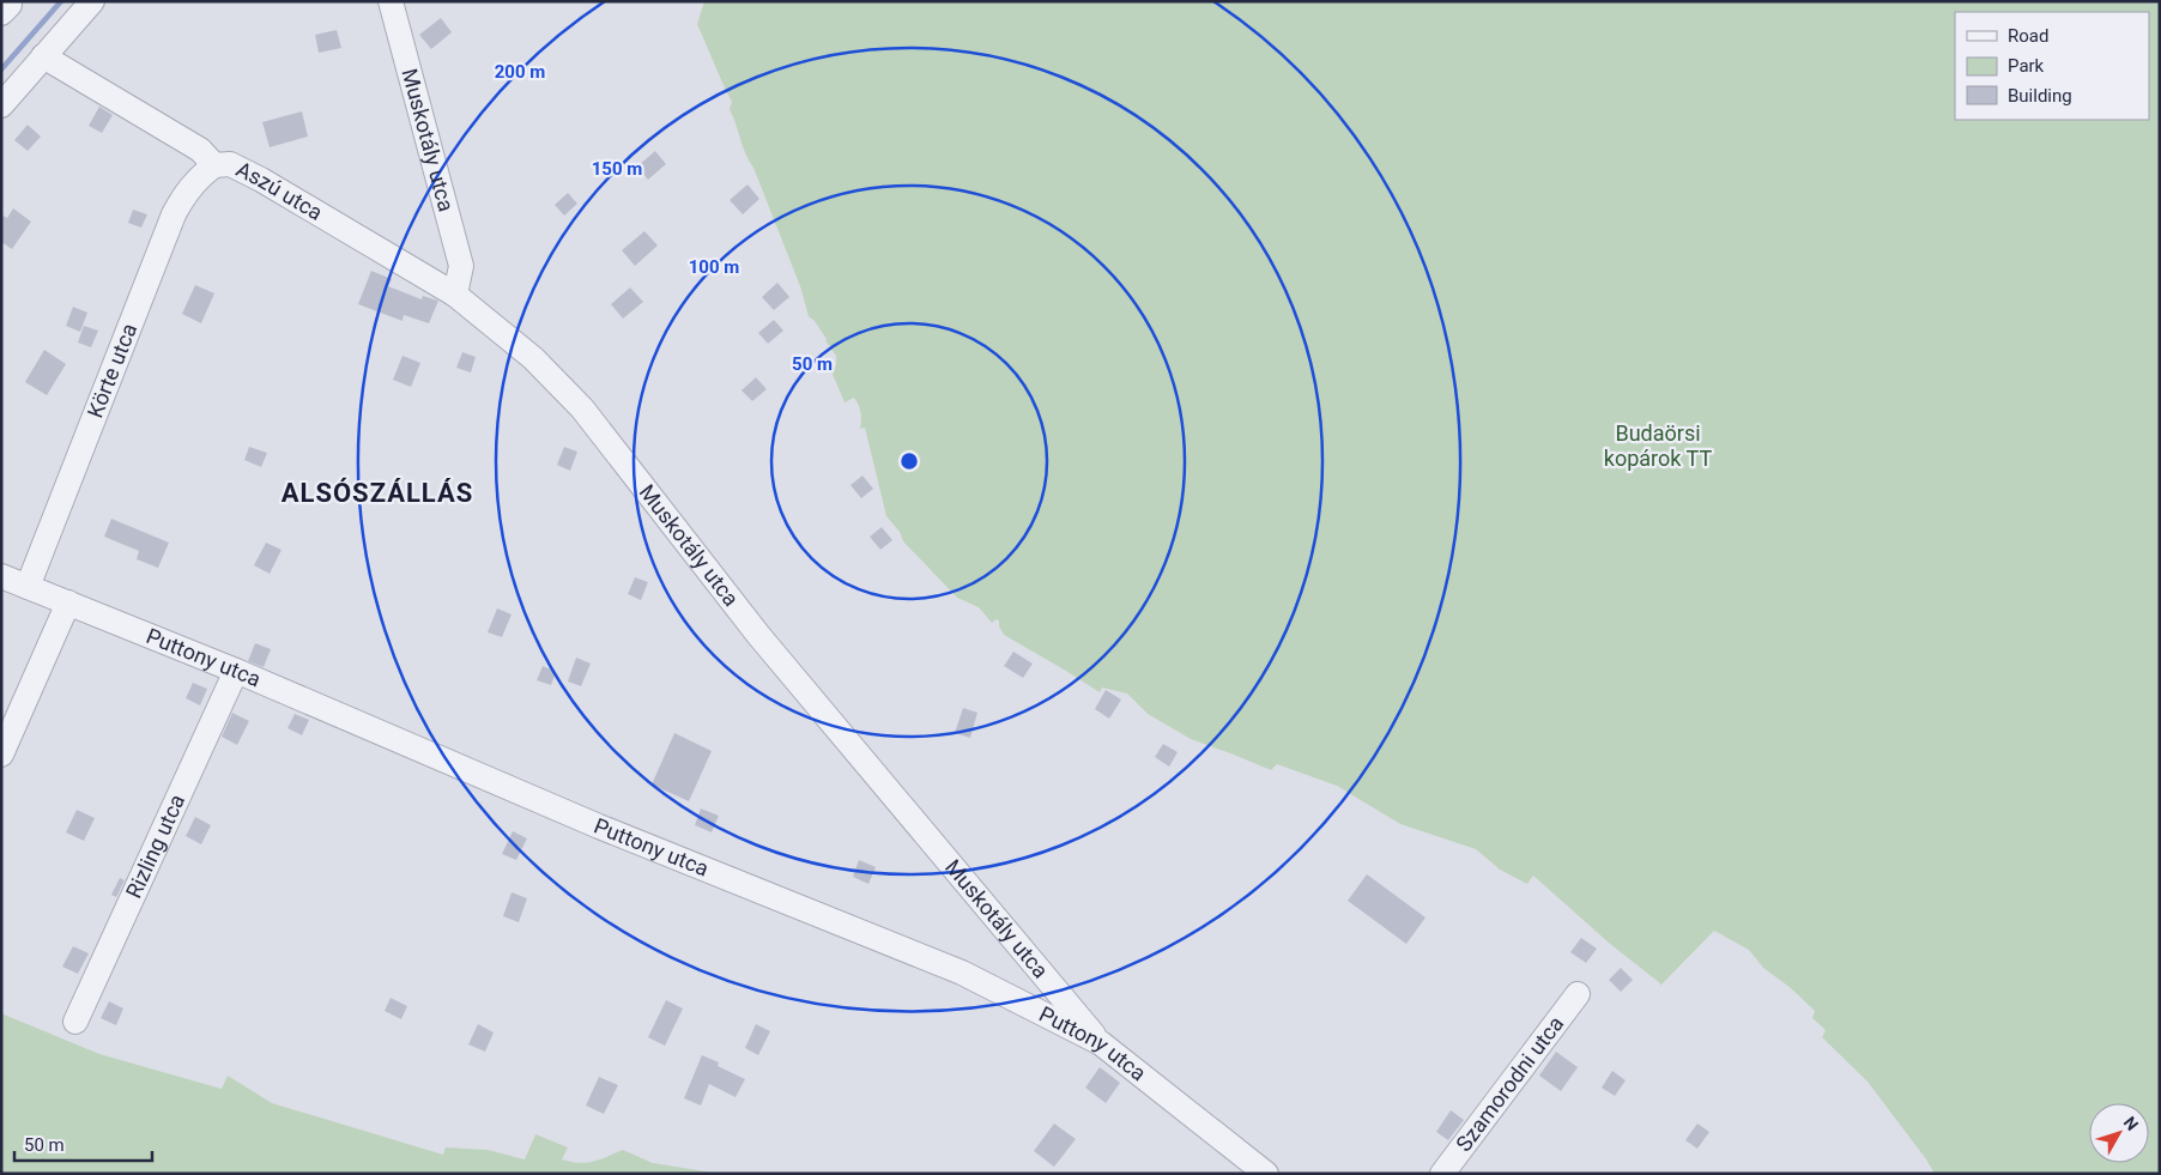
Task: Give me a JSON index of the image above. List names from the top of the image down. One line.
{"streets":{"street":["Muskotály utca","Aszú utca","Körte utca","Puttony utca","Rizling utca","Szamorodni utca"]},"crossings":[["Muskotály utca","Aszú utca"],["Muskotály utca","Puttony utca"],["Aszú utca","Körte utca"],["Körte utca","Puttony utca"],["Puttony utca","Rizling utca"]],"districts":["ALSÓSZÁLLÁS"],"parks":["Budaörsi kopárok TT"],"legend":["Road","Park","Building"],"scale_bar":"50 m","north":"top right","rings":["200 m","150 m","100 m","50 m"]}
